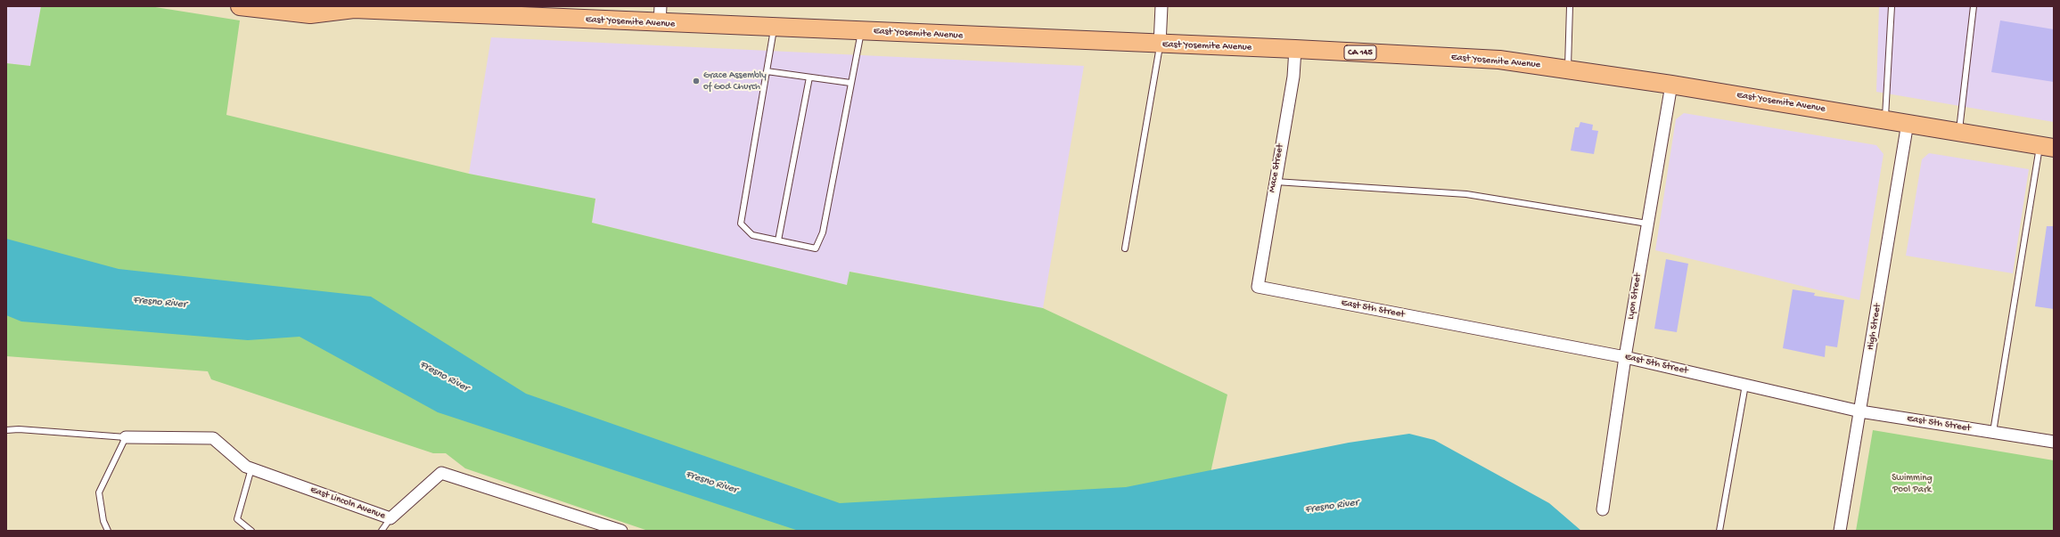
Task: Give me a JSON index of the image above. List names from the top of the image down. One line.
{"streets":{"main road":["East Yosemite Avenue","CA 145"],"street":["Mace Street","Lyon Street","East 5th Street","High Street","East Lincoln Avenue"]},"crossings":[["East Yosemite Avenue","Mace Street"],["East Yosemite Avenue","Lyon Street"],["East Yosemite Avenue","High Street"],["Mace Street","East 5th Street"],["Lyon Street","East 5th Street"],["East 5th Street","High Street"]],"water":["Fresno River"],"parks":["Swimming Pool Park"],"places":["Grace Assembly of God Church"]}
